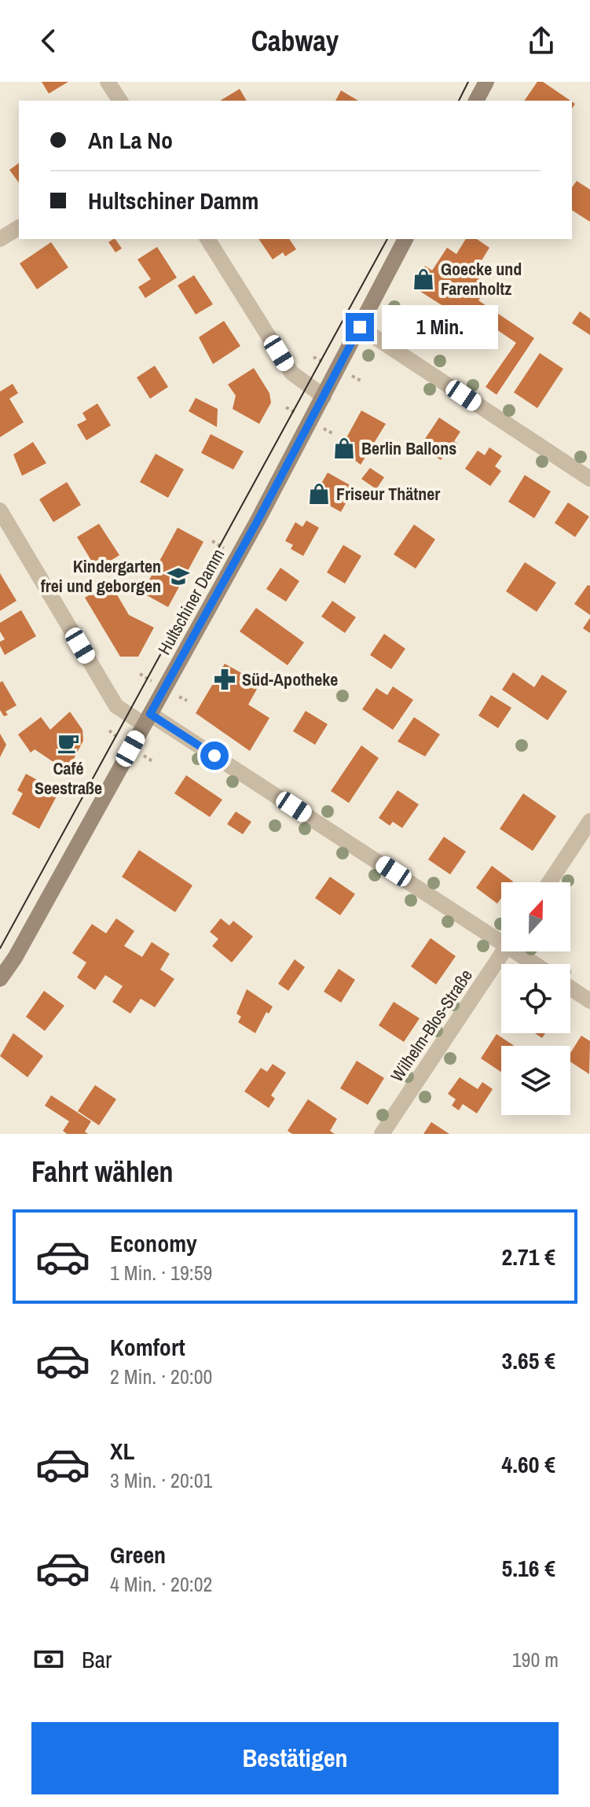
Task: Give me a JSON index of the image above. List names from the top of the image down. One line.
{"streets":{"main road":["Hultschiner Damm"],"street":["Wilhelm-Blos-Straße"]},"places":{"shop":["Goecke und Farenholtz","Berlin Ballons","Friseur Thätner"],"school or university":["Kindergarten frei und geborgen"],"pharmacy":["Süd-Apotheke"],"cafe":["Café Seestraße"]},"north":"top","page":{"header":"Cabway","banner":["An La No","Hultschiner Damm"],"bubble":"1 Min.","heading":"Fahrt wählen","list":[{"name":"Economy","note":"1 Min. · 19:59","value":"2.71 €"},{"name":"Komfort","note":"2 Min. · 20:00","value":"3.65 €"},{"name":"XL","note":"3 Min. · 20:01","value":"4.60 €"},{"name":"Green","note":"4 Min. · 20:02","value":"5.16 €"}],"pay":["Bar","190 m"],"buttons":"Bestätigen"}}
